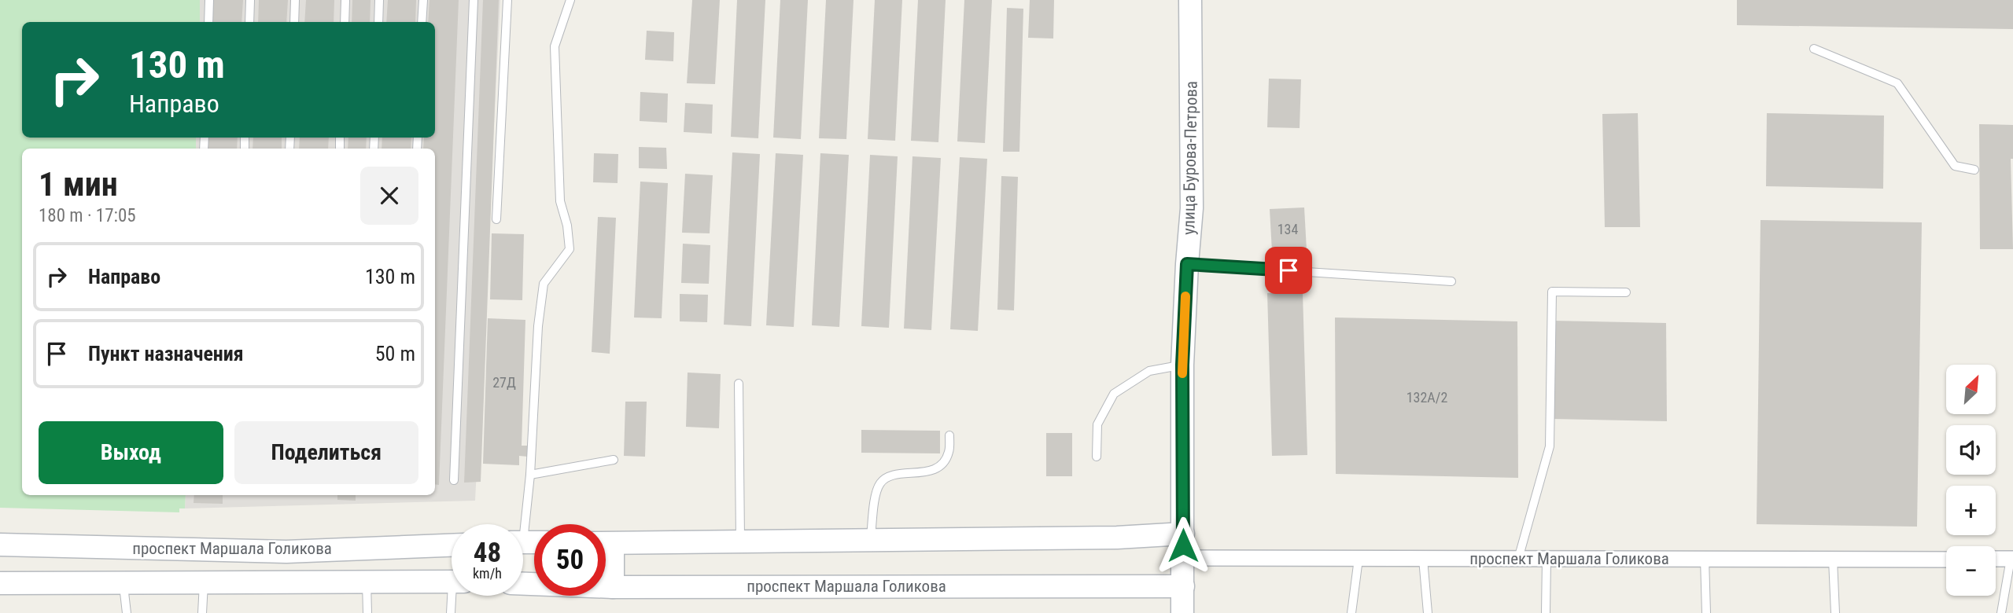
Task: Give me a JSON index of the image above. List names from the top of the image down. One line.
{"streets":{"main road":["улица Бурова-Петрова","проспект Маршала Голикова"]},"crossings":[["улица Бурова-Петрова","проспект Маршала Голикова"]],"house_numbers":["134","27Д","132А/2"],"north":"top right","page":{"turn":["130 m","Направо"],"heading":["1 мин","180 m · 17:05"],"list":[{"name":"Направо","value":"130 m"},{"name":"Пункт назначения","value":"50 m"}],"map_buttons":["+","−"],"buttons":["Выход","Поделиться"],"speed":"48 km/h","limit":"50"}}
